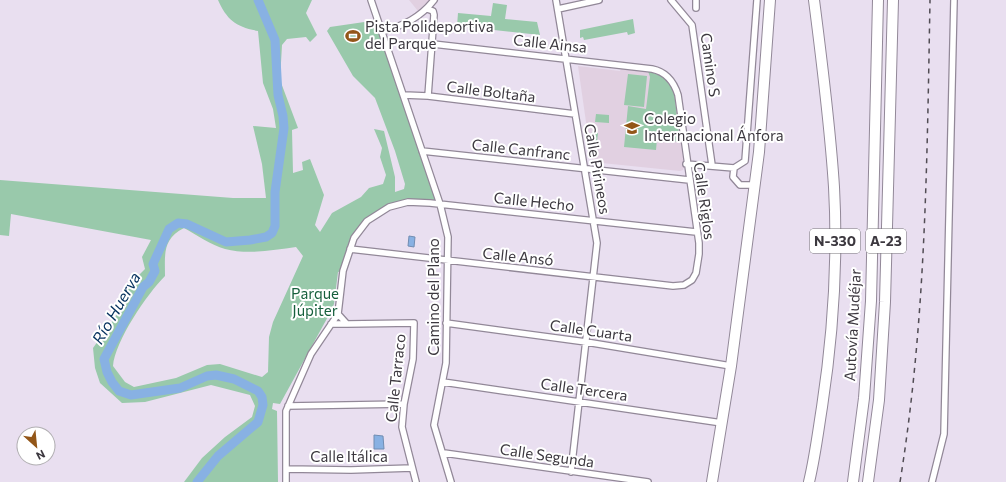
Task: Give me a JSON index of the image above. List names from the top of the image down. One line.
{"streets":{"highway":["N-330","A-23","Autovía Mudéjar"],"street":["Calle Ainsa","Camino S","Calle Boltaña","Calle Canfranc","Calle Pirineos","Calle Riglos","Calle Hecho","Calle Ansó","Camino del Plano","Calle Cuarta","Calle Tarraco","Calle Tercera","Calle Segunda","Calle Itálica"]},"crossings":[["Calle Ainsa","Calle Pirineos"],["Calle Ainsa","Calle Riglos"],["Calle Boltaña","Calle Pirineos"],["Calle Boltaña","Camino del Plano"],["Calle Canfranc","Calle Pirineos"],["Calle Canfranc","Calle Riglos"],["Calle Canfranc","Camino del Plano"],["Calle Pirineos","Calle Hecho"],["Calle Pirineos","Calle Ansó"],["Calle Pirineos","Calle Cuarta"],["Calle Pirineos","Calle Tercera"],["Calle Pirineos","Calle Segunda"],["Calle Riglos","Calle Hecho"],["Calle Riglos","Calle Ansó"],["Calle Hecho","Calle Ansó"],["Calle Hecho","Camino del Plano"],["Calle Ansó","Camino del Plano"],["Camino del Plano","Calle Cuarta"],["Camino del Plano","Calle Tercera"],["Camino del Plano","Calle Segunda"],["Calle Tarraco","Calle Itálica"]],"water":["Río Huerva"],"parks":["Parque Júpiter"],"places":{"sports":["Pista Polideportiva del Parque"],"school or university":["Colegio Internacional Ánfora"]},"north":"bottom right"}
